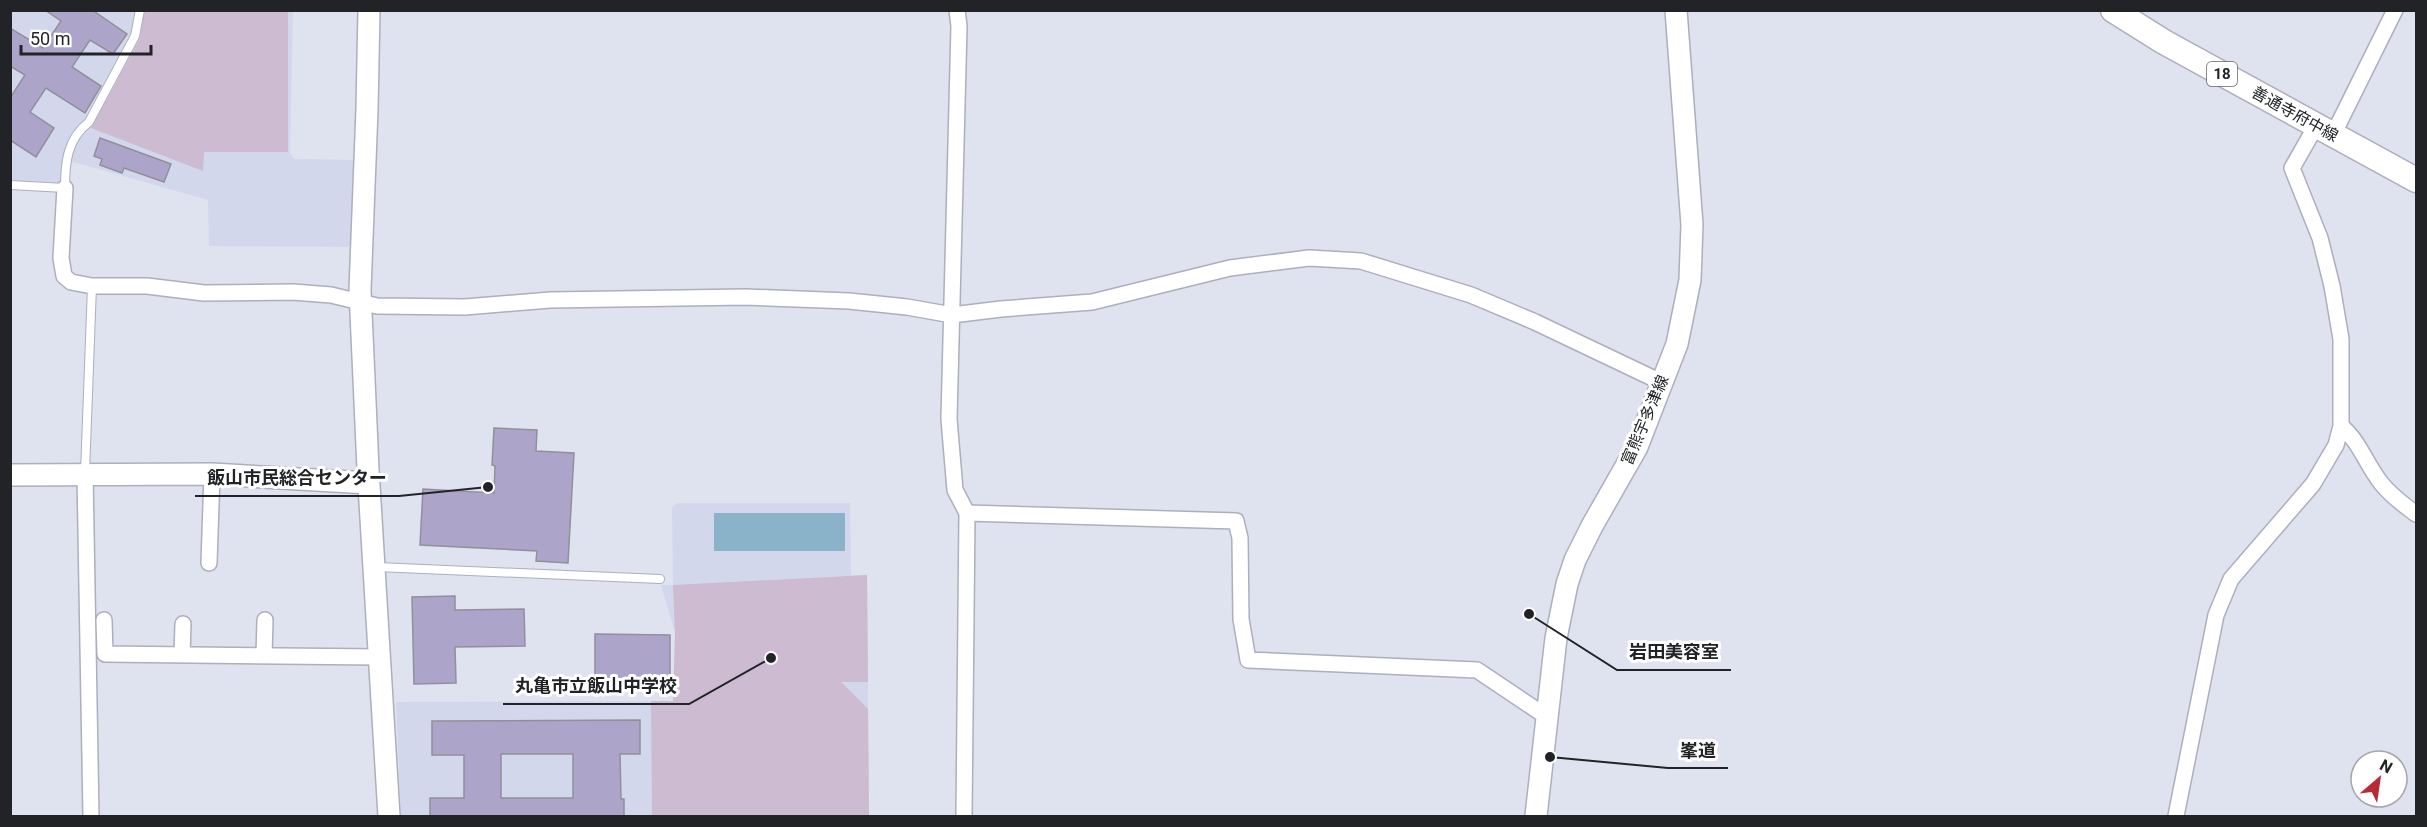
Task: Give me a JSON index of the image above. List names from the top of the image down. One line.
{"streets":{"main road":["18","善通寺府中線"],"street":["富熊宇多津線"]},"places":["飯山市民総合センター","岩田美容室","丸亀市立飯山中学校","峯道"],"scale_bar":"50 m","north":"top right"}
